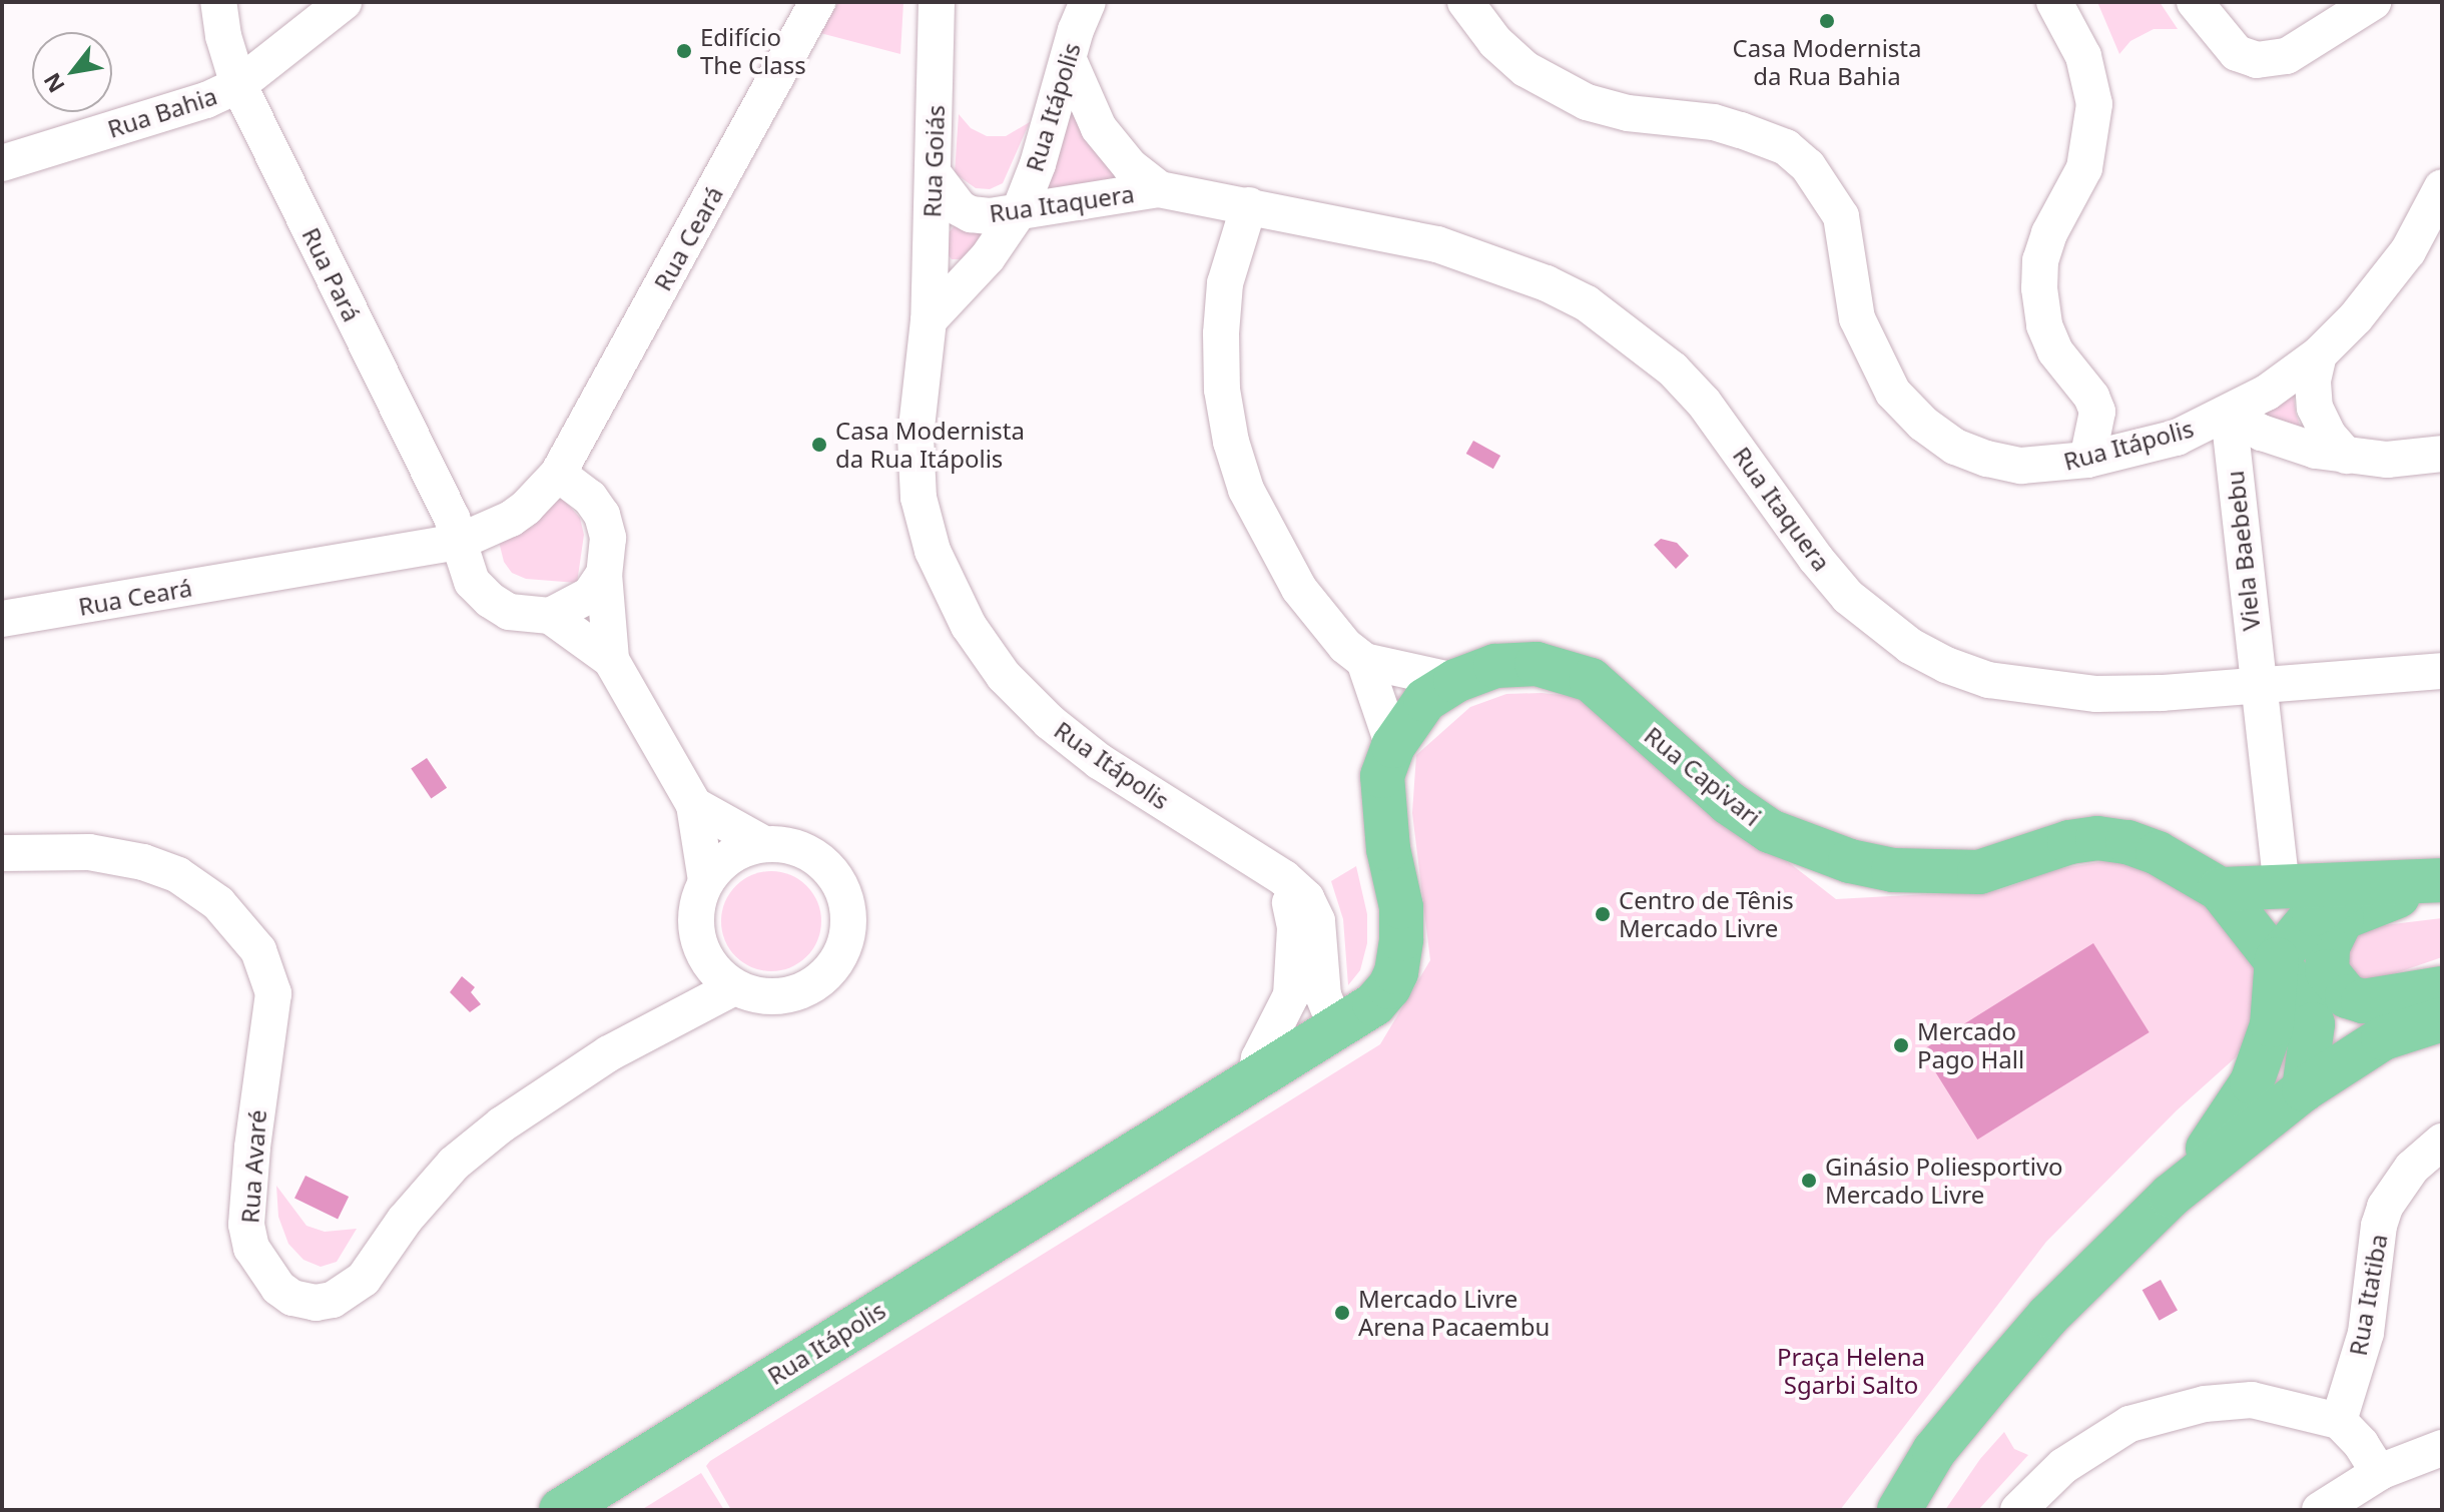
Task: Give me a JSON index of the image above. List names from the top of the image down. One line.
{"streets":{"main road":["Rua Itápolis","Rua Capivari"],"street":["Rua Bahia","Rua Goiás","Rua Itaquera","Rua Ceará","Rua Pará","Viela Baebebu","Rua Avaré","Rua Itatiba"]},"crossings":[["Rua Itápolis","Rua Goiás"],["Rua Itápolis","Rua Itaquera"],["Rua Itápolis","Viela Baebebu"],["Rua Itápolis","Rua Capivari"],["Rua Bahia","Rua Pará"],["Rua Goiás","Rua Itaquera"],["Rua Itaquera","Viela Baebebu"],["Rua Ceará","Rua Pará"]],"parks":["Praça Helena Sgarbi Salto"],"places":["Casa Modernista da Rua Bahia","Edifício The Class","Casa Modernista da Rua Itápolis","Centro de Tênis Mercado Livre","Mercado Pago Hall","Ginásio Poliesportivo Mercado Livre","Mercado Livre Arena Pacaembu"],"north":"bottom left"}
